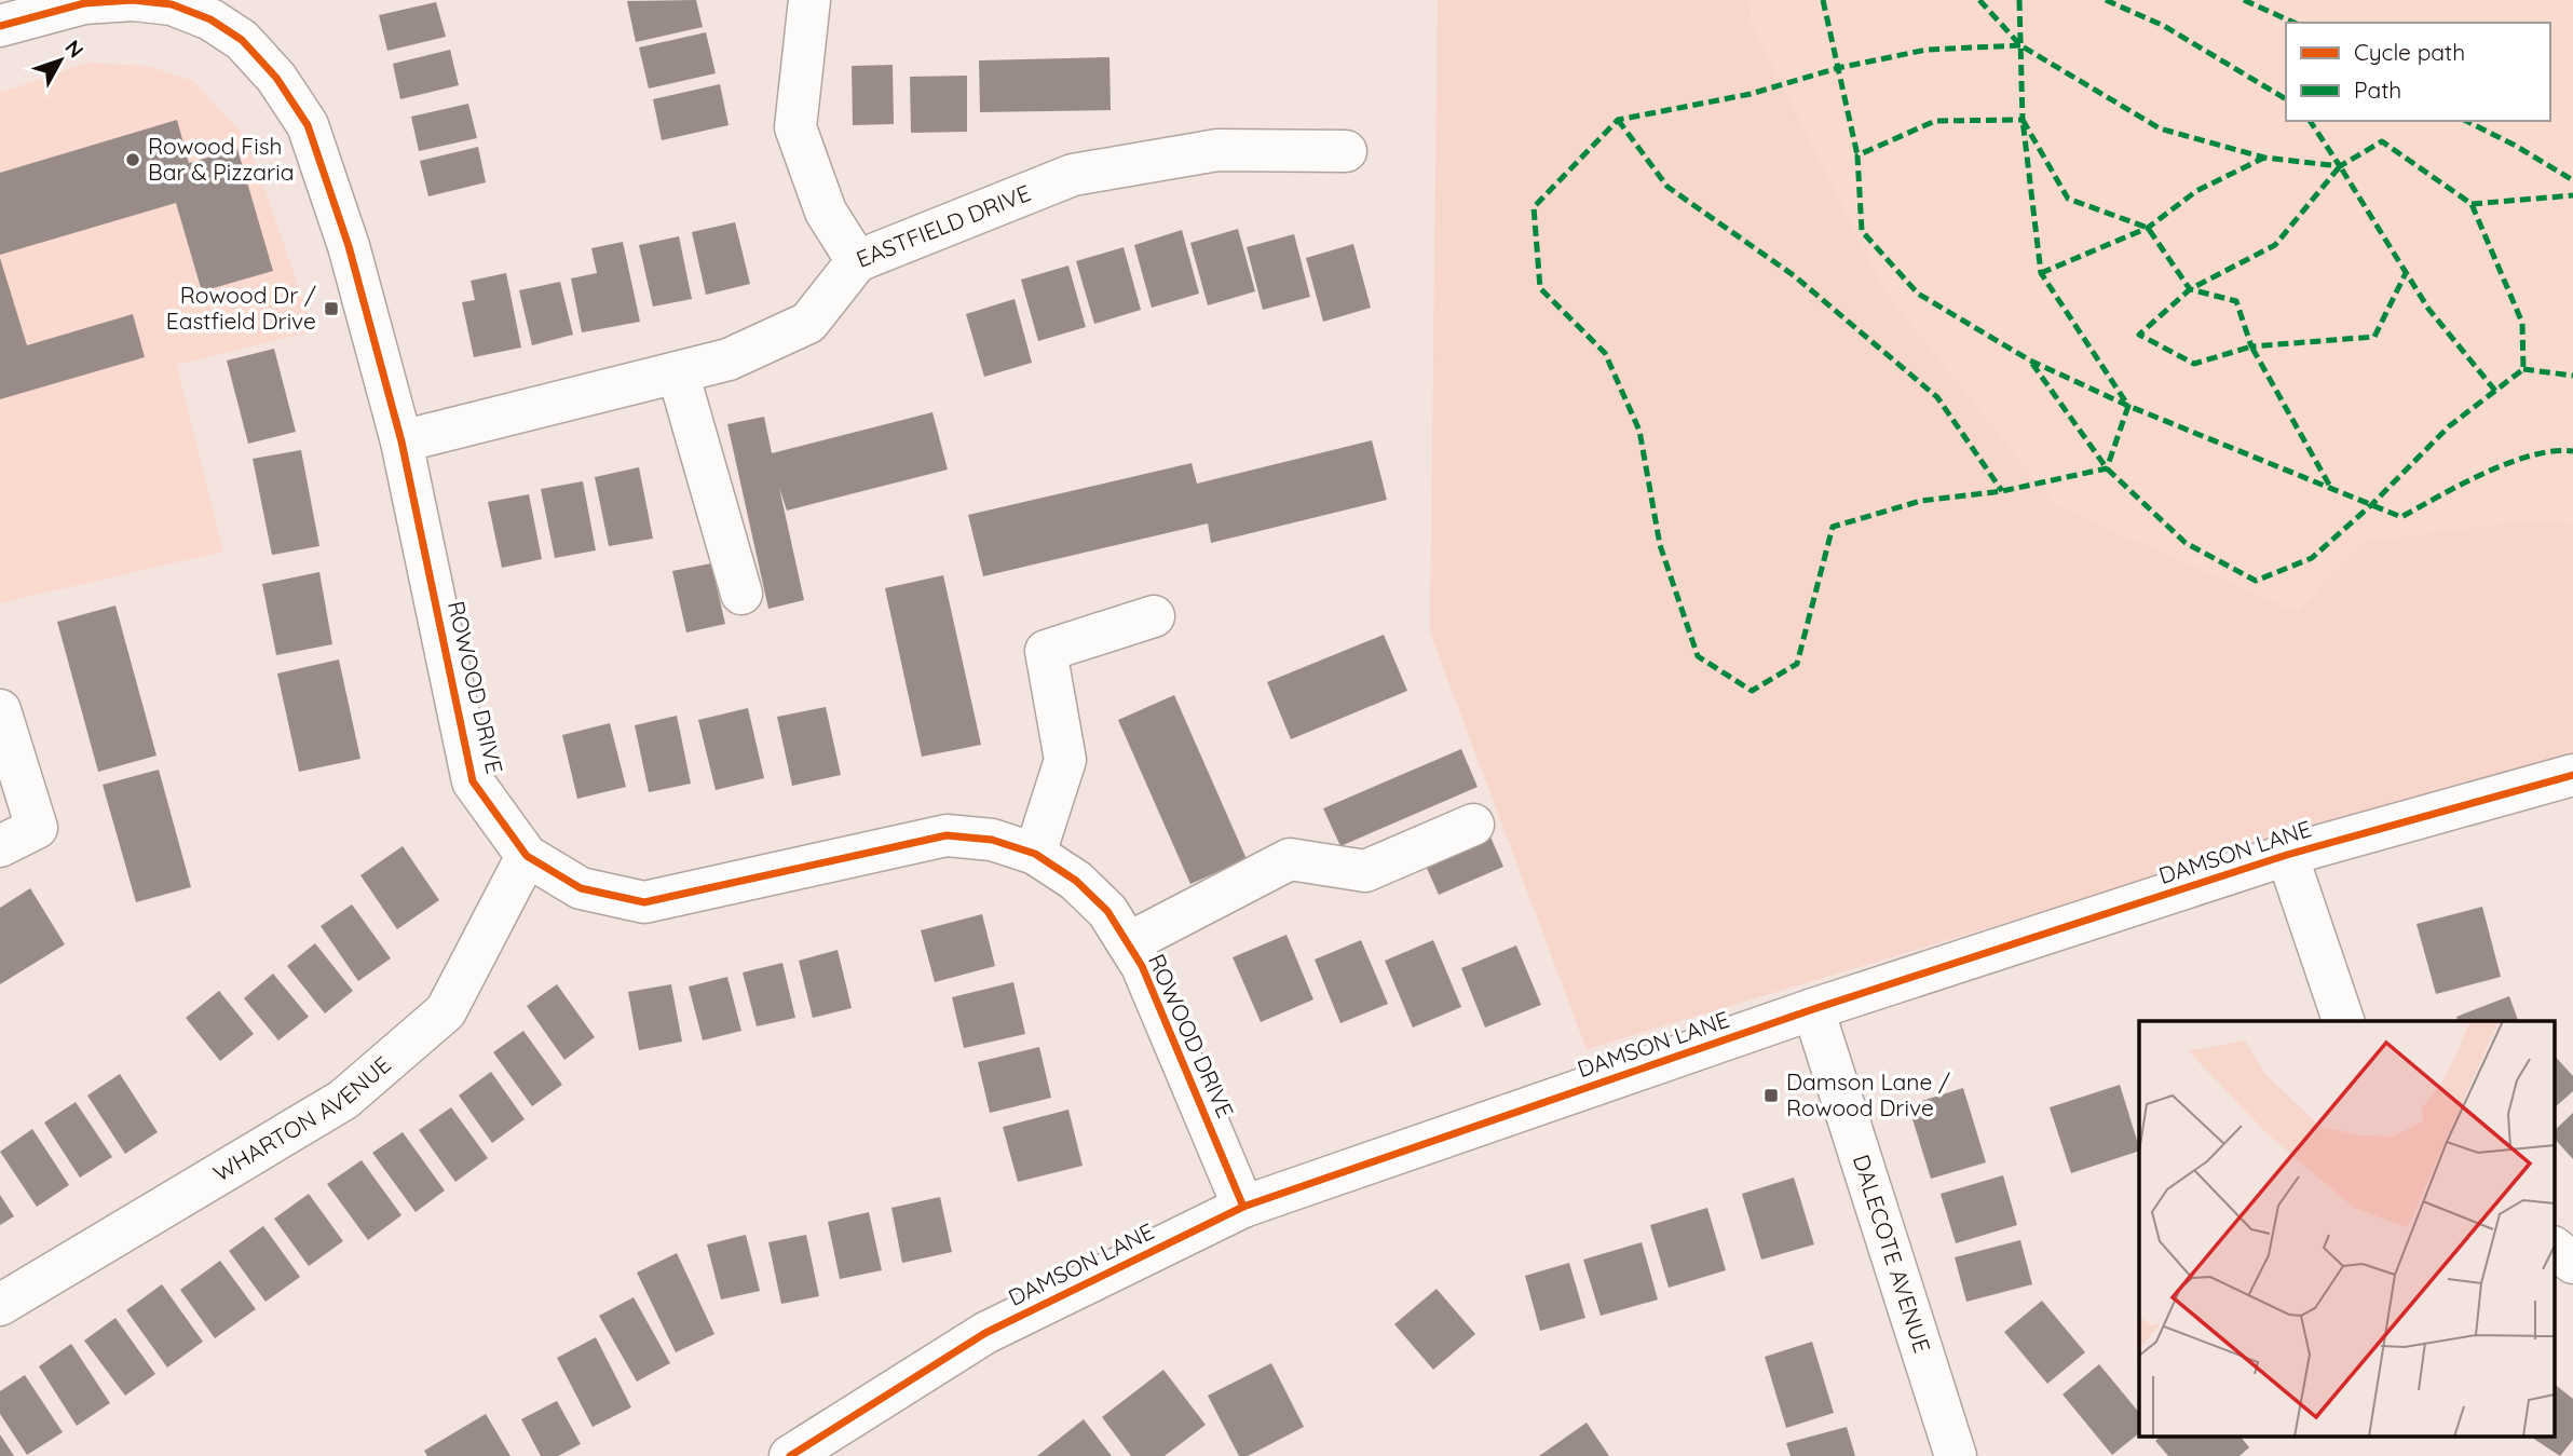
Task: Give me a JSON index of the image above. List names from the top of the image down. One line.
{"streets":{"street":["EASTFIELD DRIVE","ROWOOD DRIVE","DAMSON LANE","WHARTON AVENUE","DALECOTE AVENUE"]},"crossings":[["EASTFIELD DRIVE","ROWOOD DRIVE"],["ROWOOD DRIVE","DAMSON LANE"],["ROWOOD DRIVE","WHARTON AVENUE"],["DAMSON LANE","DALECOTE AVENUE"]],"places":{"other":["Rowood Fish Bar & Pizzaria"],"transit":["Rowood Dr / Eastfield Drive","Damson Lane / Rowood Drive"]},"legend":["Cycle path","Path"],"north":"top right"}
